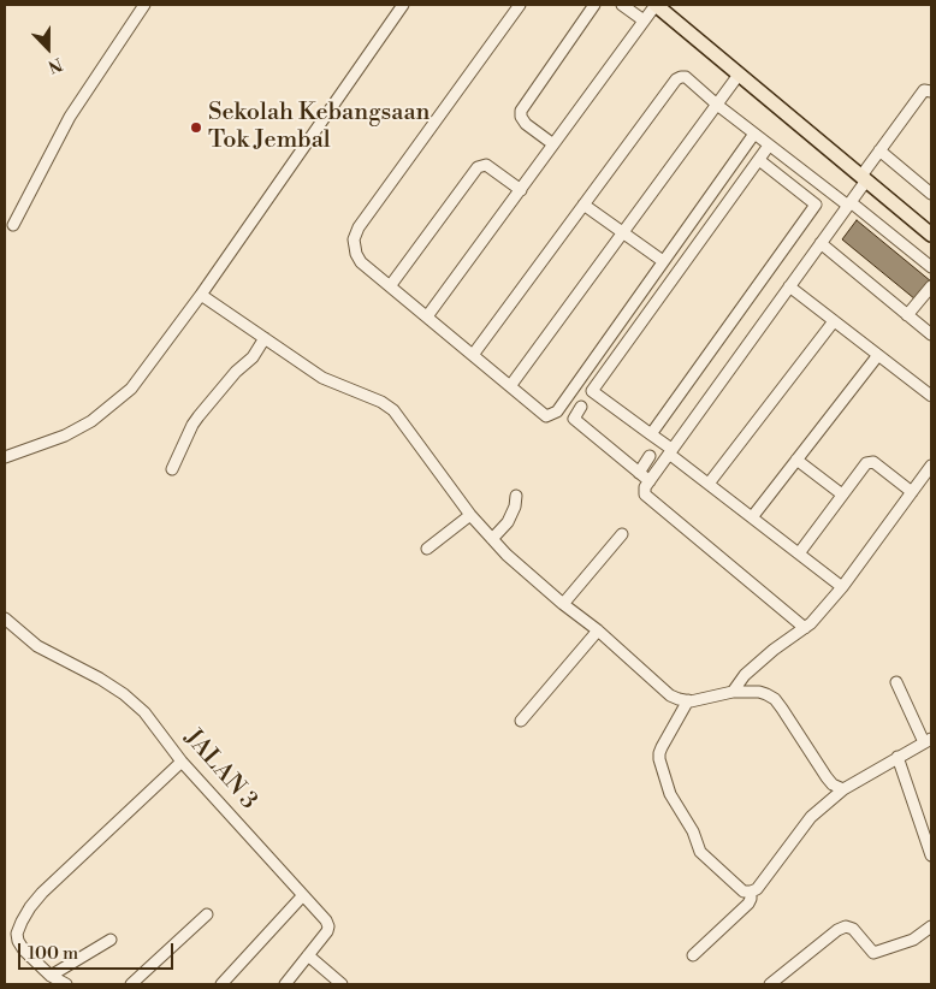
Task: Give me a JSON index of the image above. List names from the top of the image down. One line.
{"streets":{"street":["JALAN 3"]},"places":["Sekolah Kebangsaan Tok Jembal"],"scale_bar":"100 m","north":"bottom"}
